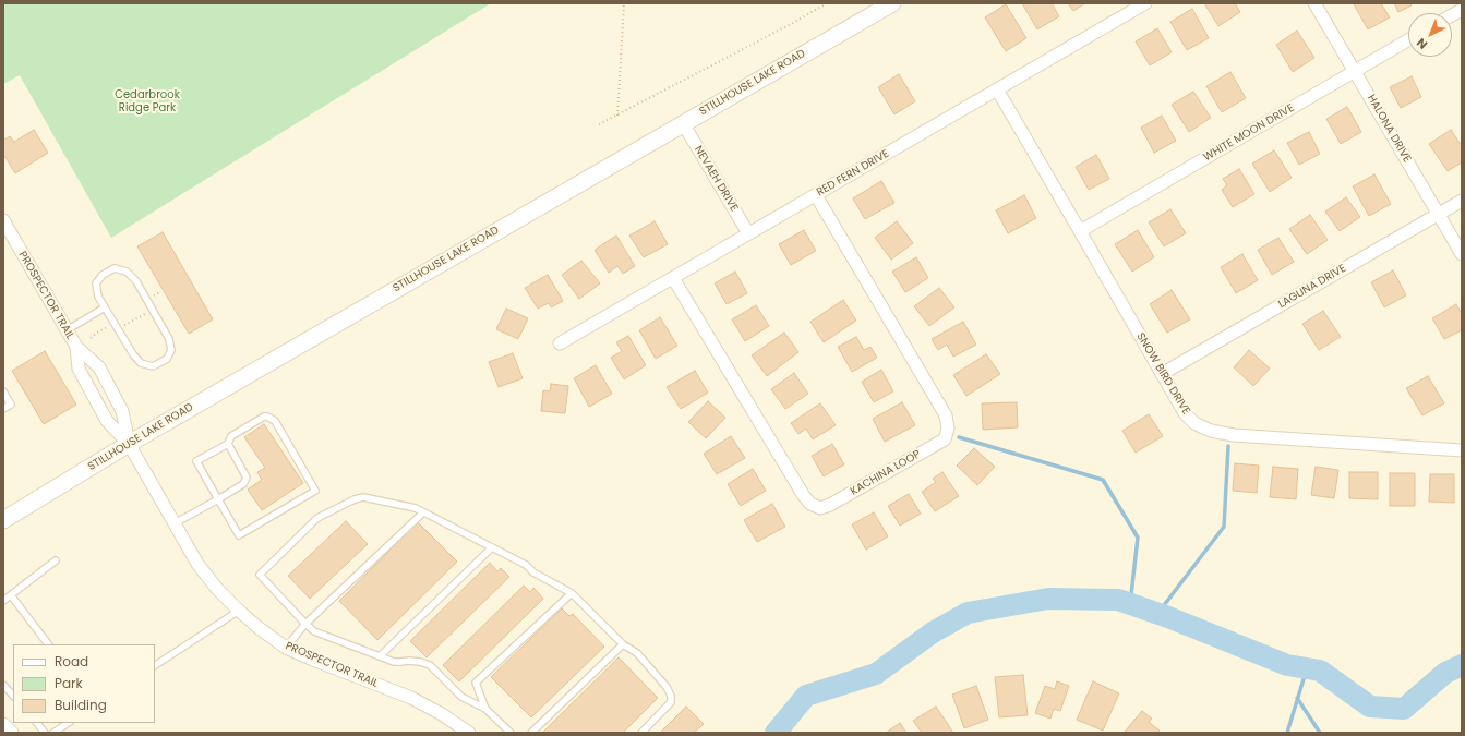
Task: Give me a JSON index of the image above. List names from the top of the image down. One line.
{"streets":{"main road":["STILLHOUSE LAKE ROAD"],"street":["HALONA DRIVE","WHITE MOON DRIVE","RED FERN DRIVE","NEVAEH DRIVE","LAGUNA DRIVE","PROSPECTOR TRAIL","SNOW BIRD DRIVE","KACHINA LOOP"]},"crossings":[["STILLHOUSE LAKE ROAD","NEVAEH DRIVE"],["STILLHOUSE LAKE ROAD","PROSPECTOR TRAIL"],["HALONA DRIVE","WHITE MOON DRIVE"],["HALONA DRIVE","LAGUNA DRIVE"],["WHITE MOON DRIVE","SNOW BIRD DRIVE"],["RED FERN DRIVE","NEVAEH DRIVE"],["RED FERN DRIVE","SNOW BIRD DRIVE"],["RED FERN DRIVE","KACHINA LOOP"],["LAGUNA DRIVE","SNOW BIRD DRIVE"]],"parks":["Cedarbrook Ridge Park"],"legend":["Road","Park","Building"],"north":"bottom left"}
